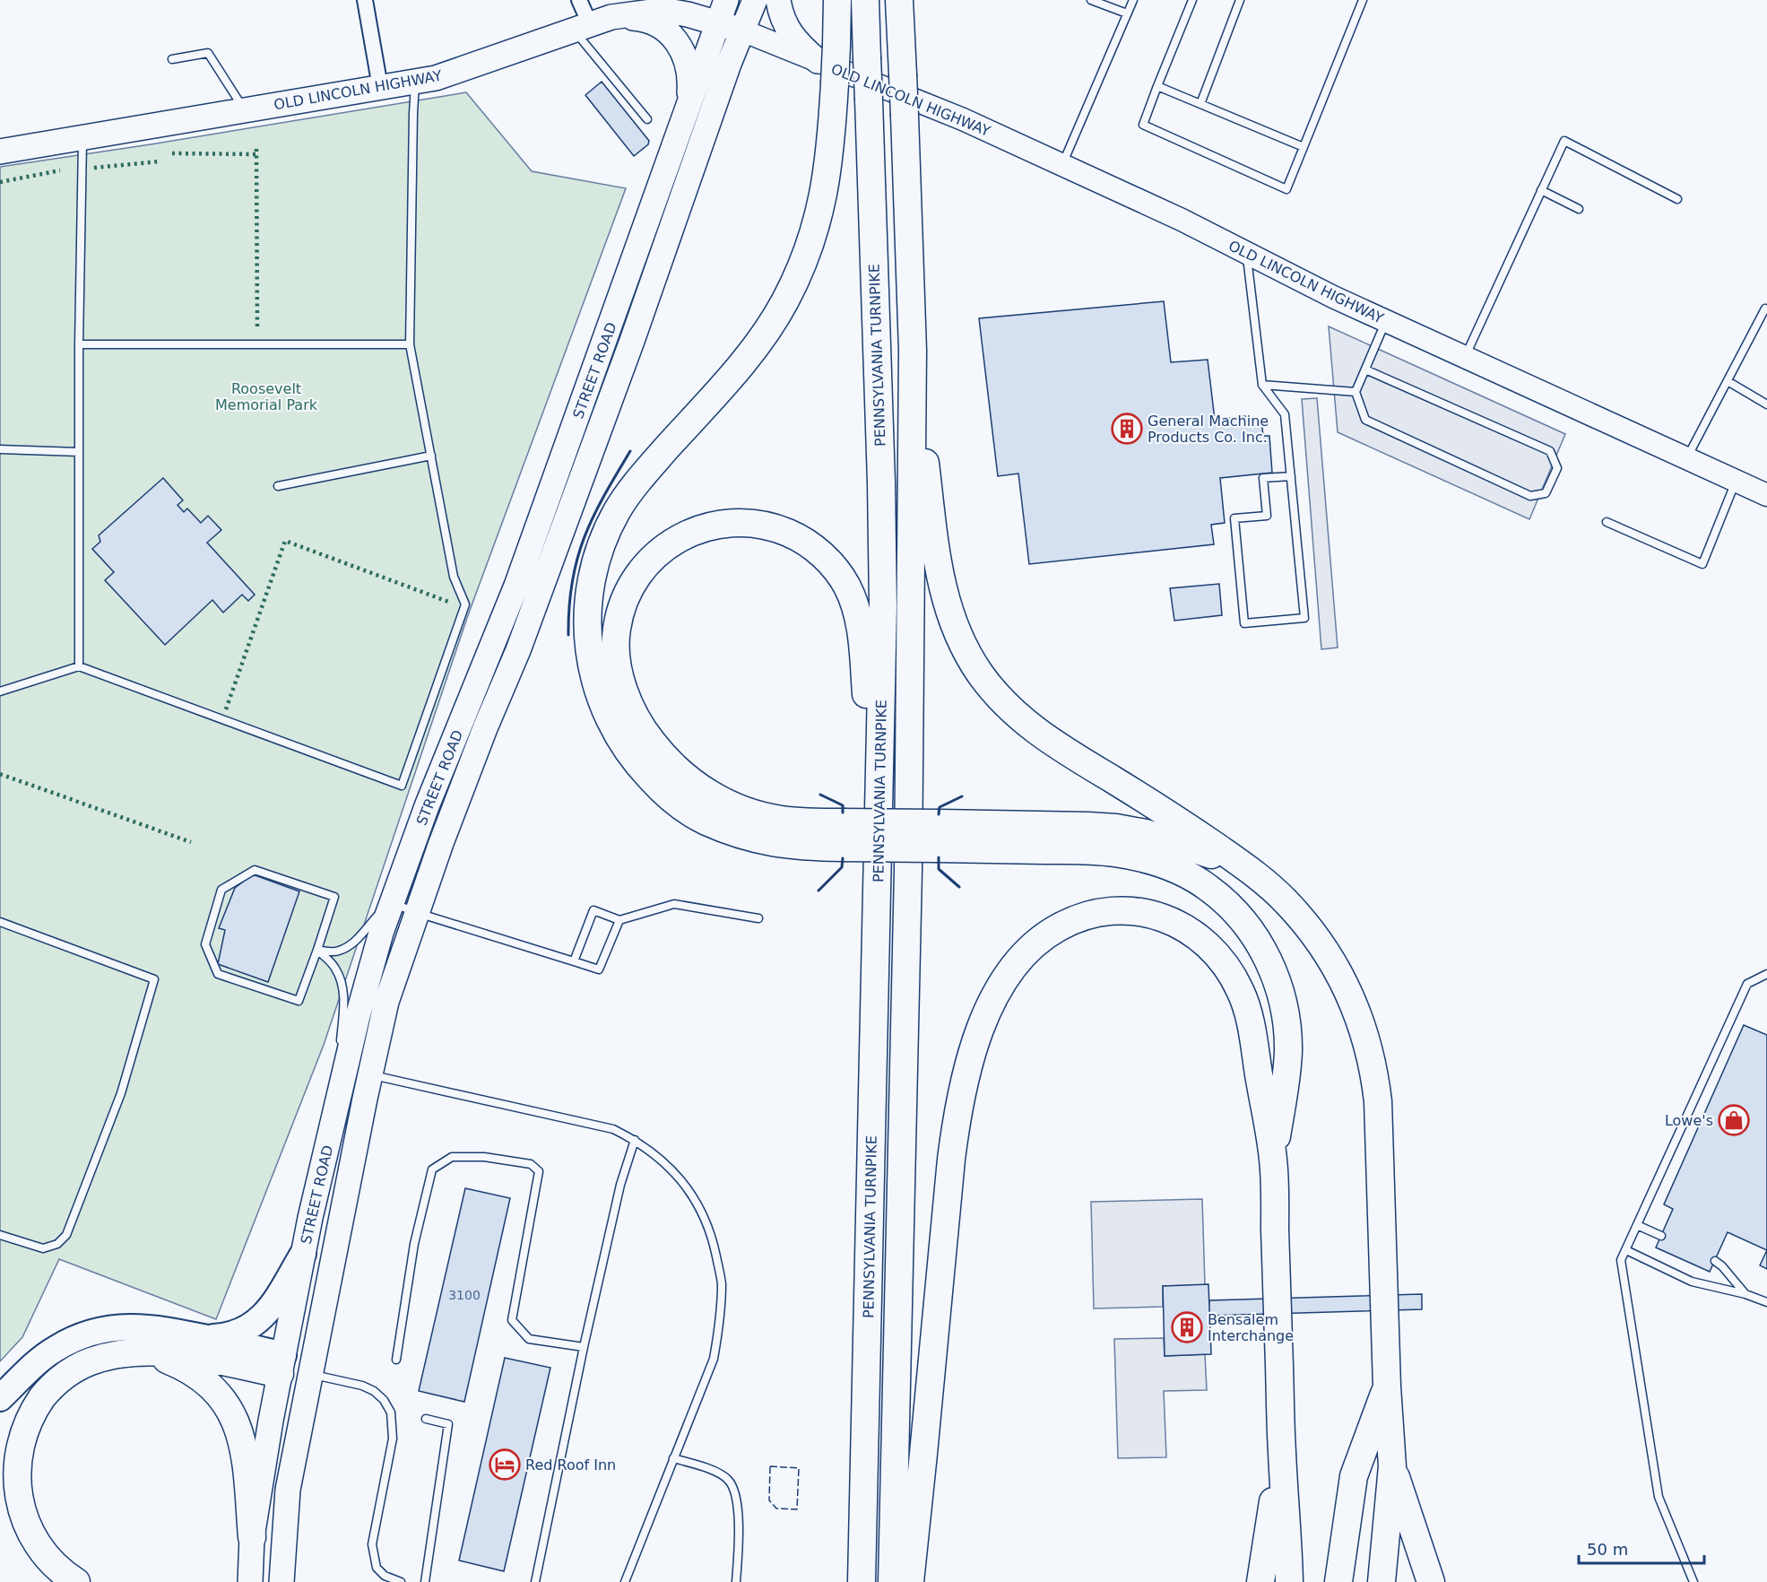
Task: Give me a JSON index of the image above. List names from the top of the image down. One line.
{"streets":{"highway":["PENNSYLVANIA TURNPIKE"],"main road":["OLD LINCOLN HIGHWAY","STREET ROAD"]},"crossings":[["OLD LINCOLN HIGHWAY","STREET ROAD"]],"parks":["Roosevelt Memorial Park"],"places":{"building":["General Machine Products Co. Inc.","Bensalem Interchange"],"shop":["Lowe's"],"hotel":["Red Roof Inn"]},"house_numbers":["3100"],"scale_bar":"50 m"}
